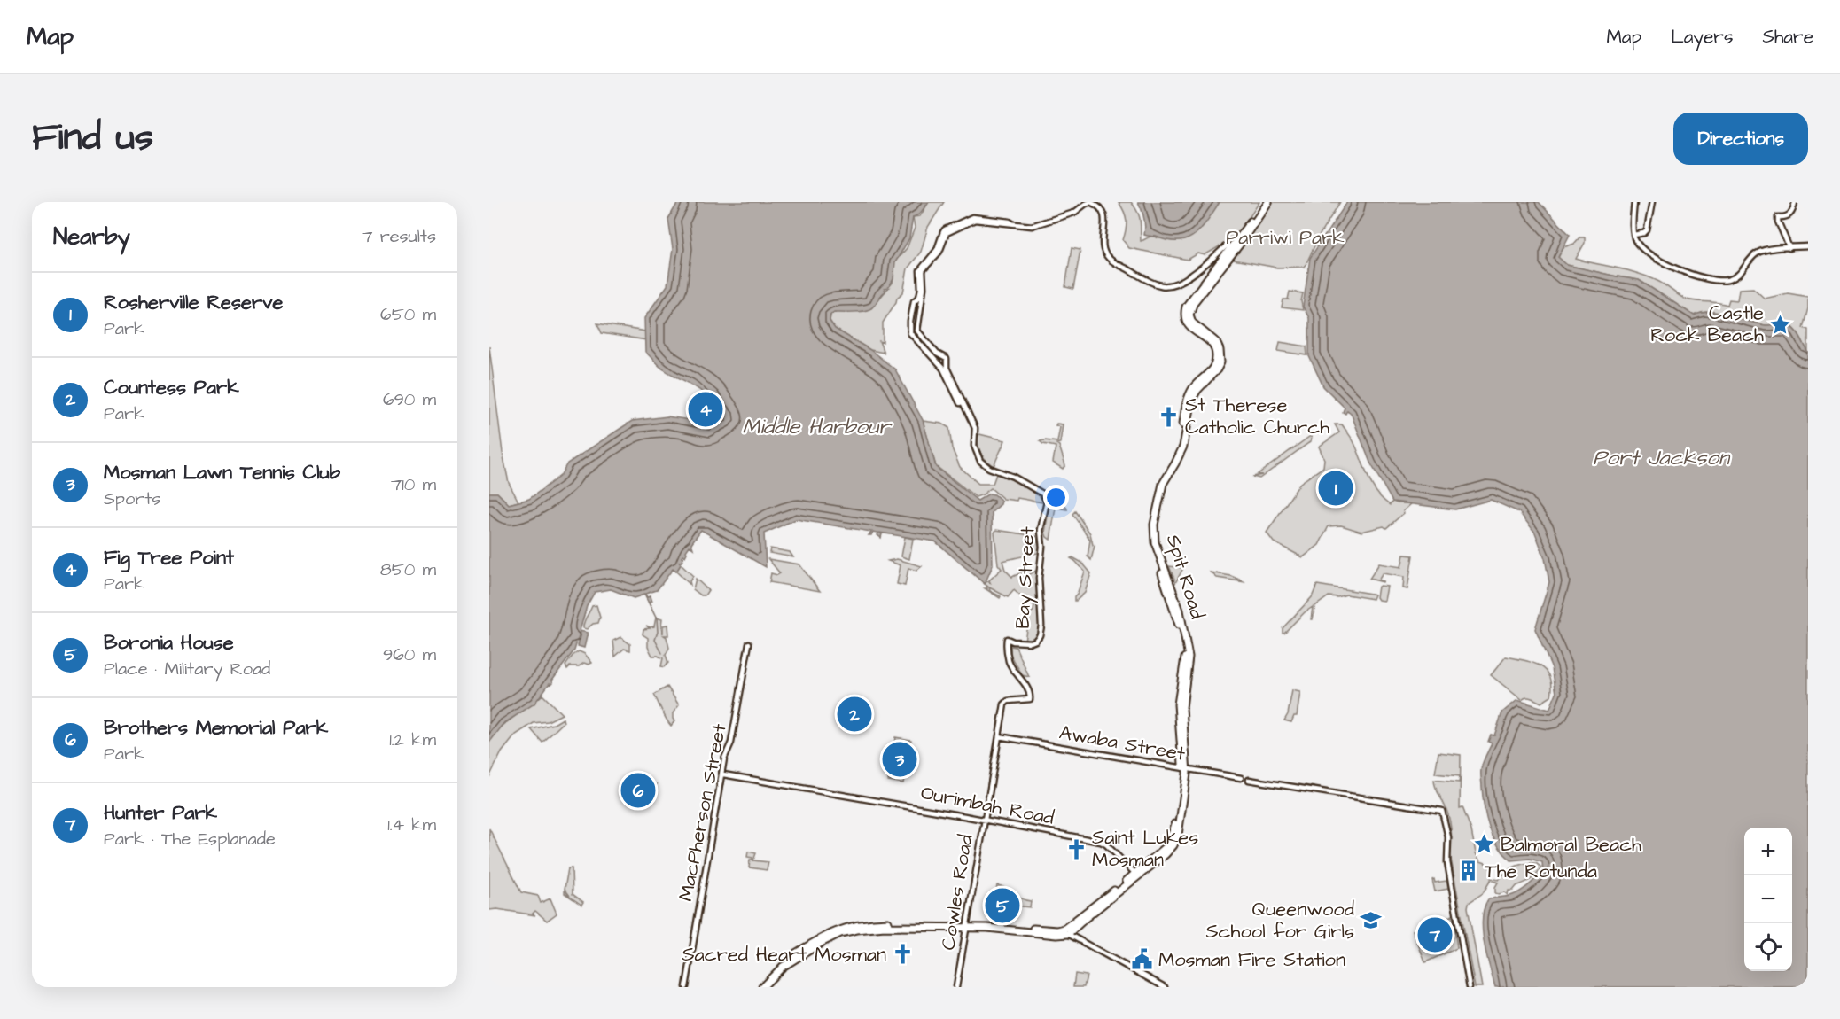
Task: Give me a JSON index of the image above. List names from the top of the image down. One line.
{"streets":{"highway":["Spit Road"],"street":["Bay Street","Awaba Street","Ourimbah Road","MacPherson Street","Cowles Road"]},"crossings":[["Spit Road","Awaba Street"],["Spit Road","Ourimbah Road"],["Bay Street","Cowles Road"],["Awaba Street","Cowles Road"],["Ourimbah Road","MacPherson Street"],["Ourimbah Road","Cowles Road"]],"water":["Middle Harbour","Port Jackson"],"parks":["Parriwi Park"],"places":{"place":["Castle Rock Beach","Balmoral Beach"],"church":["St Therese Catholic Church","Saint Lukes Mosman","Sacred Heart Mosman"],"building":["The Rotunda"],"school or university":["Queenwood School for Girls"],"public building":["Mosman Fire Station"]},"page":{"header":"Map","nav":["Map","Layers","Share"],"title":"Find us","buttons":"Directions","heading":["Nearby","7 results"],"list":[{"mark":"1","name":"Rosherville Reserve","note":"Park","value":"650 m"},{"mark":"2","name":"Countess Park","note":"Park","value":"690 m"},{"mark":"3","name":"Mosman Lawn Tennis Club","note":"Sports","value":"710 m"},{"mark":"4","name":"Fig Tree Point","note":"Park","value":"850 m"},{"mark":"5","name":"Boronia House","note":"Place · Military Road","value":"960 m"},{"mark":"6","name":"Brothers Memorial Park","note":"Park","value":"1.2 km"},{"mark":"7","name":"Hunter Park","note":"Park · The Esplanade","value":"1.4 km"}],"pins":["4","1","2","3","6","5","7"],"map_buttons":["+","−"]}}
